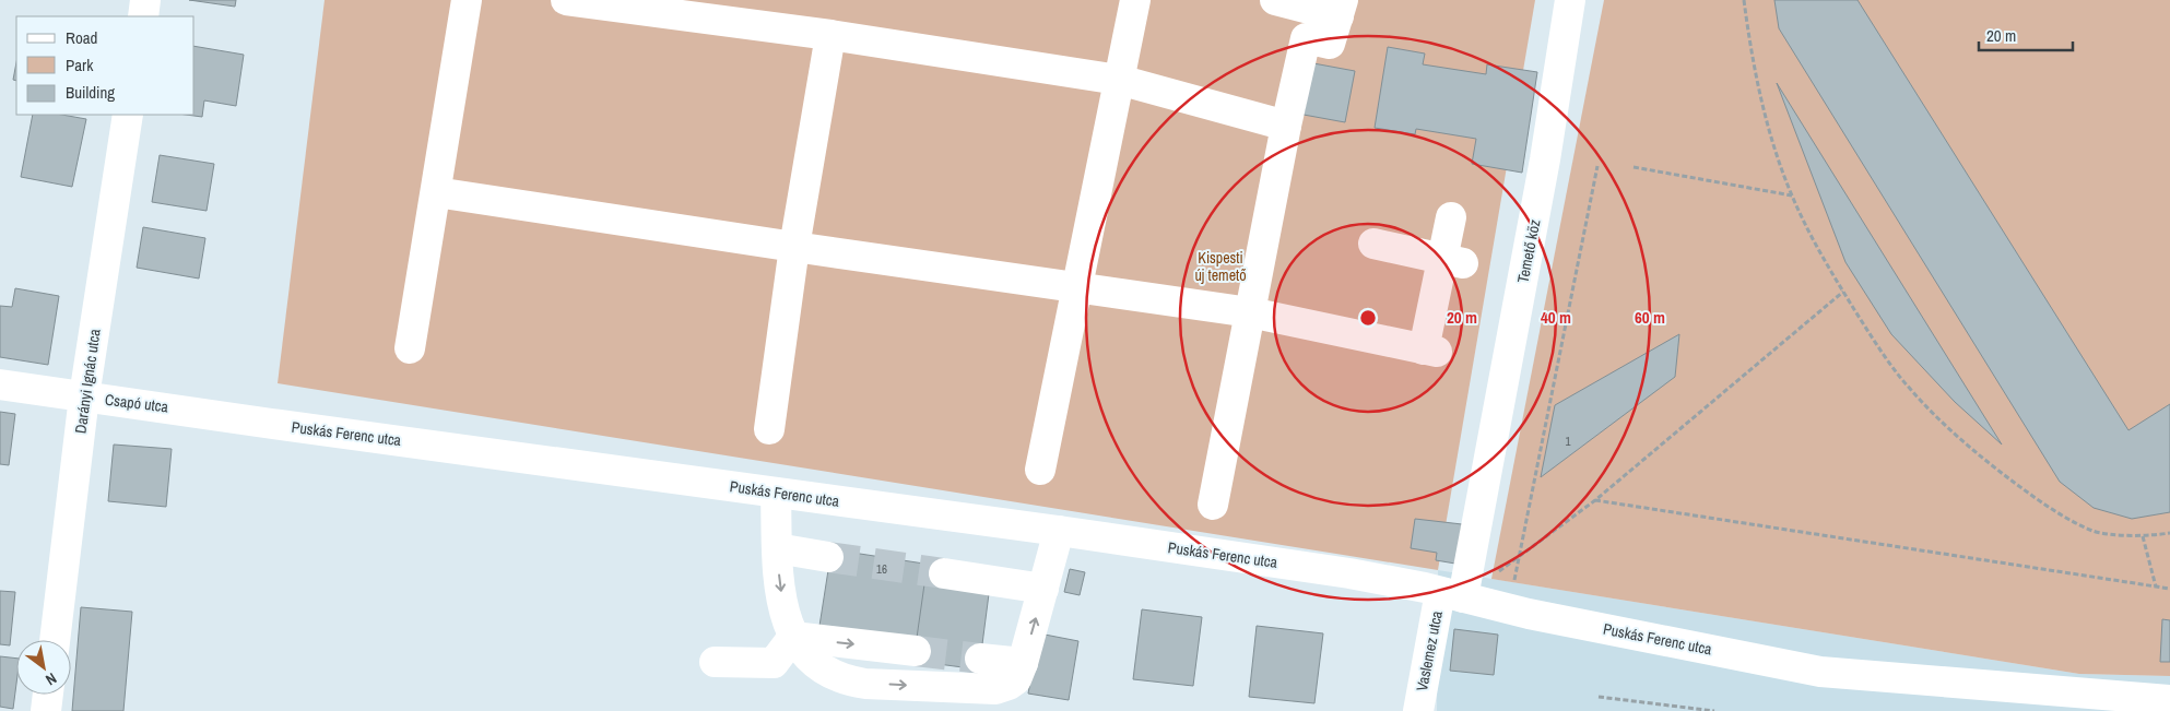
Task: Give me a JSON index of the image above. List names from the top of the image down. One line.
{"streets":{"street":["Temető köz","Darányi Ignác utca","Csapó utca","Puskás Ferenc utca","Vaslemez utca"]},"crossings":[["Temető köz","Puskás Ferenc utca"],["Temető köz","Vaslemez utca"],["Darányi Ignác utca","Csapó utca"],["Csapó utca","Puskás Ferenc utca"],["Puskás Ferenc utca","Vaslemez utca"]],"parks":["Kispesti új temető"],"house_numbers":["1","16"],"legend":["Road","Park","Building"],"scale_bar":"20 m","north":"bottom right","rings":["20 m","40 m","60 m"]}
